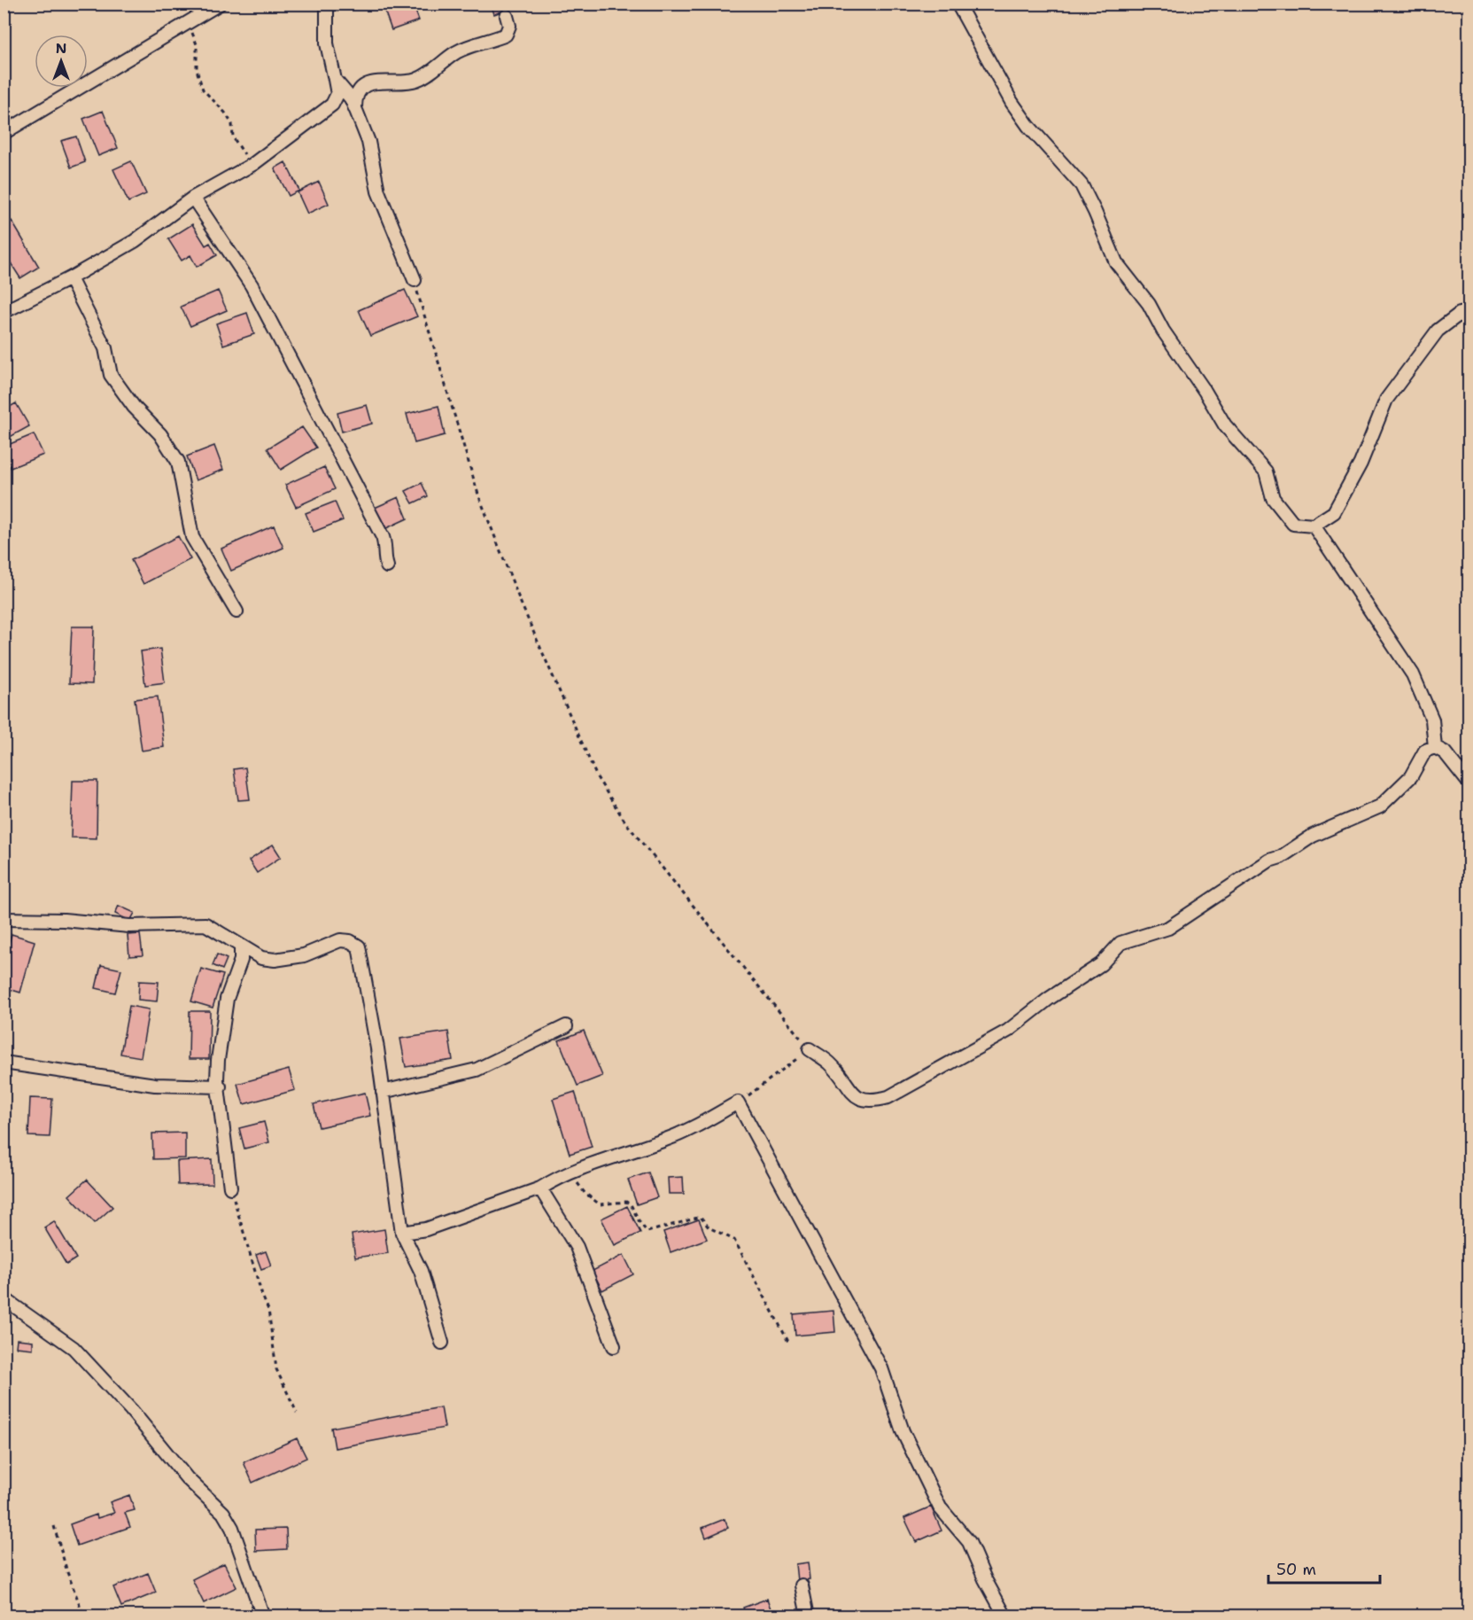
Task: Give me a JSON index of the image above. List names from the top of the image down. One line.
{"scale_bar":"50 m","north":"top"}
